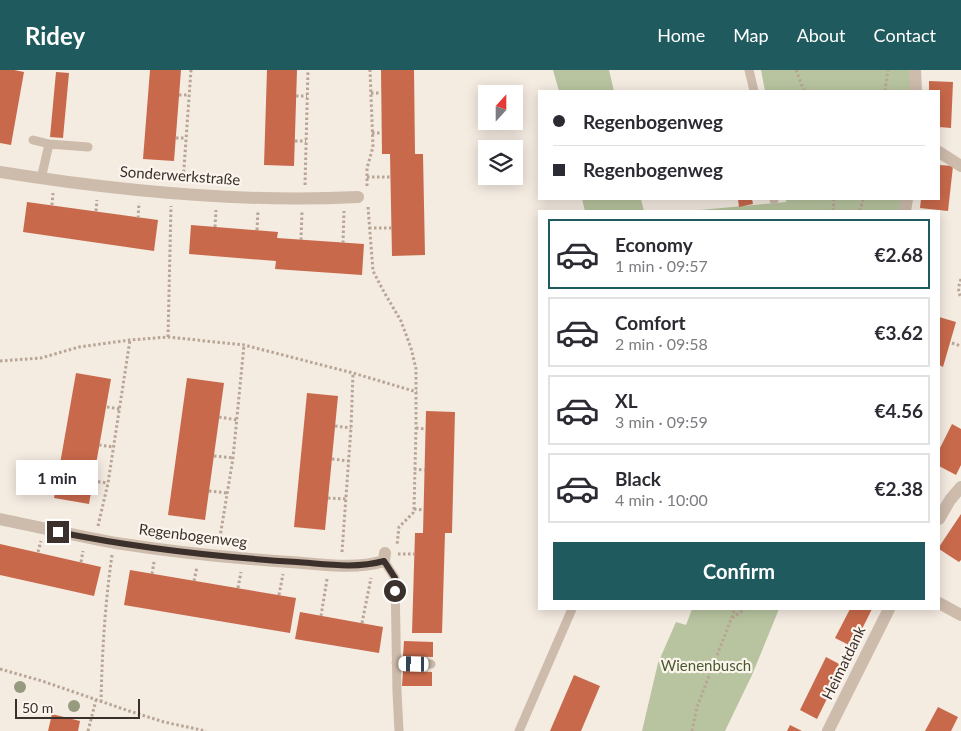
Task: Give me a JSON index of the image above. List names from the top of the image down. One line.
{"streets":{"street":["Sonderwerkstraße","Regenbogenweg","Heimatdank"]},"parks":["Wienenbusch"],"scale_bar":"50 m","north":"top","page":{"header":"Ridey","nav":["Home","Map","About","Contact"],"banner":["Regenbogenweg","Regenbogenweg"],"list":[{"name":"Economy","note":"1 min · 09:57","value":"€2.68"},{"name":"Comfort","note":"2 min · 09:58","value":"€3.62"},{"name":"XL","note":"3 min · 09:59","value":"€4.56"},{"name":"Black","note":"4 min · 10:00","value":"€2.38"}],"bubble":"1 min","buttons":"Confirm","scale":"50 m"}}
